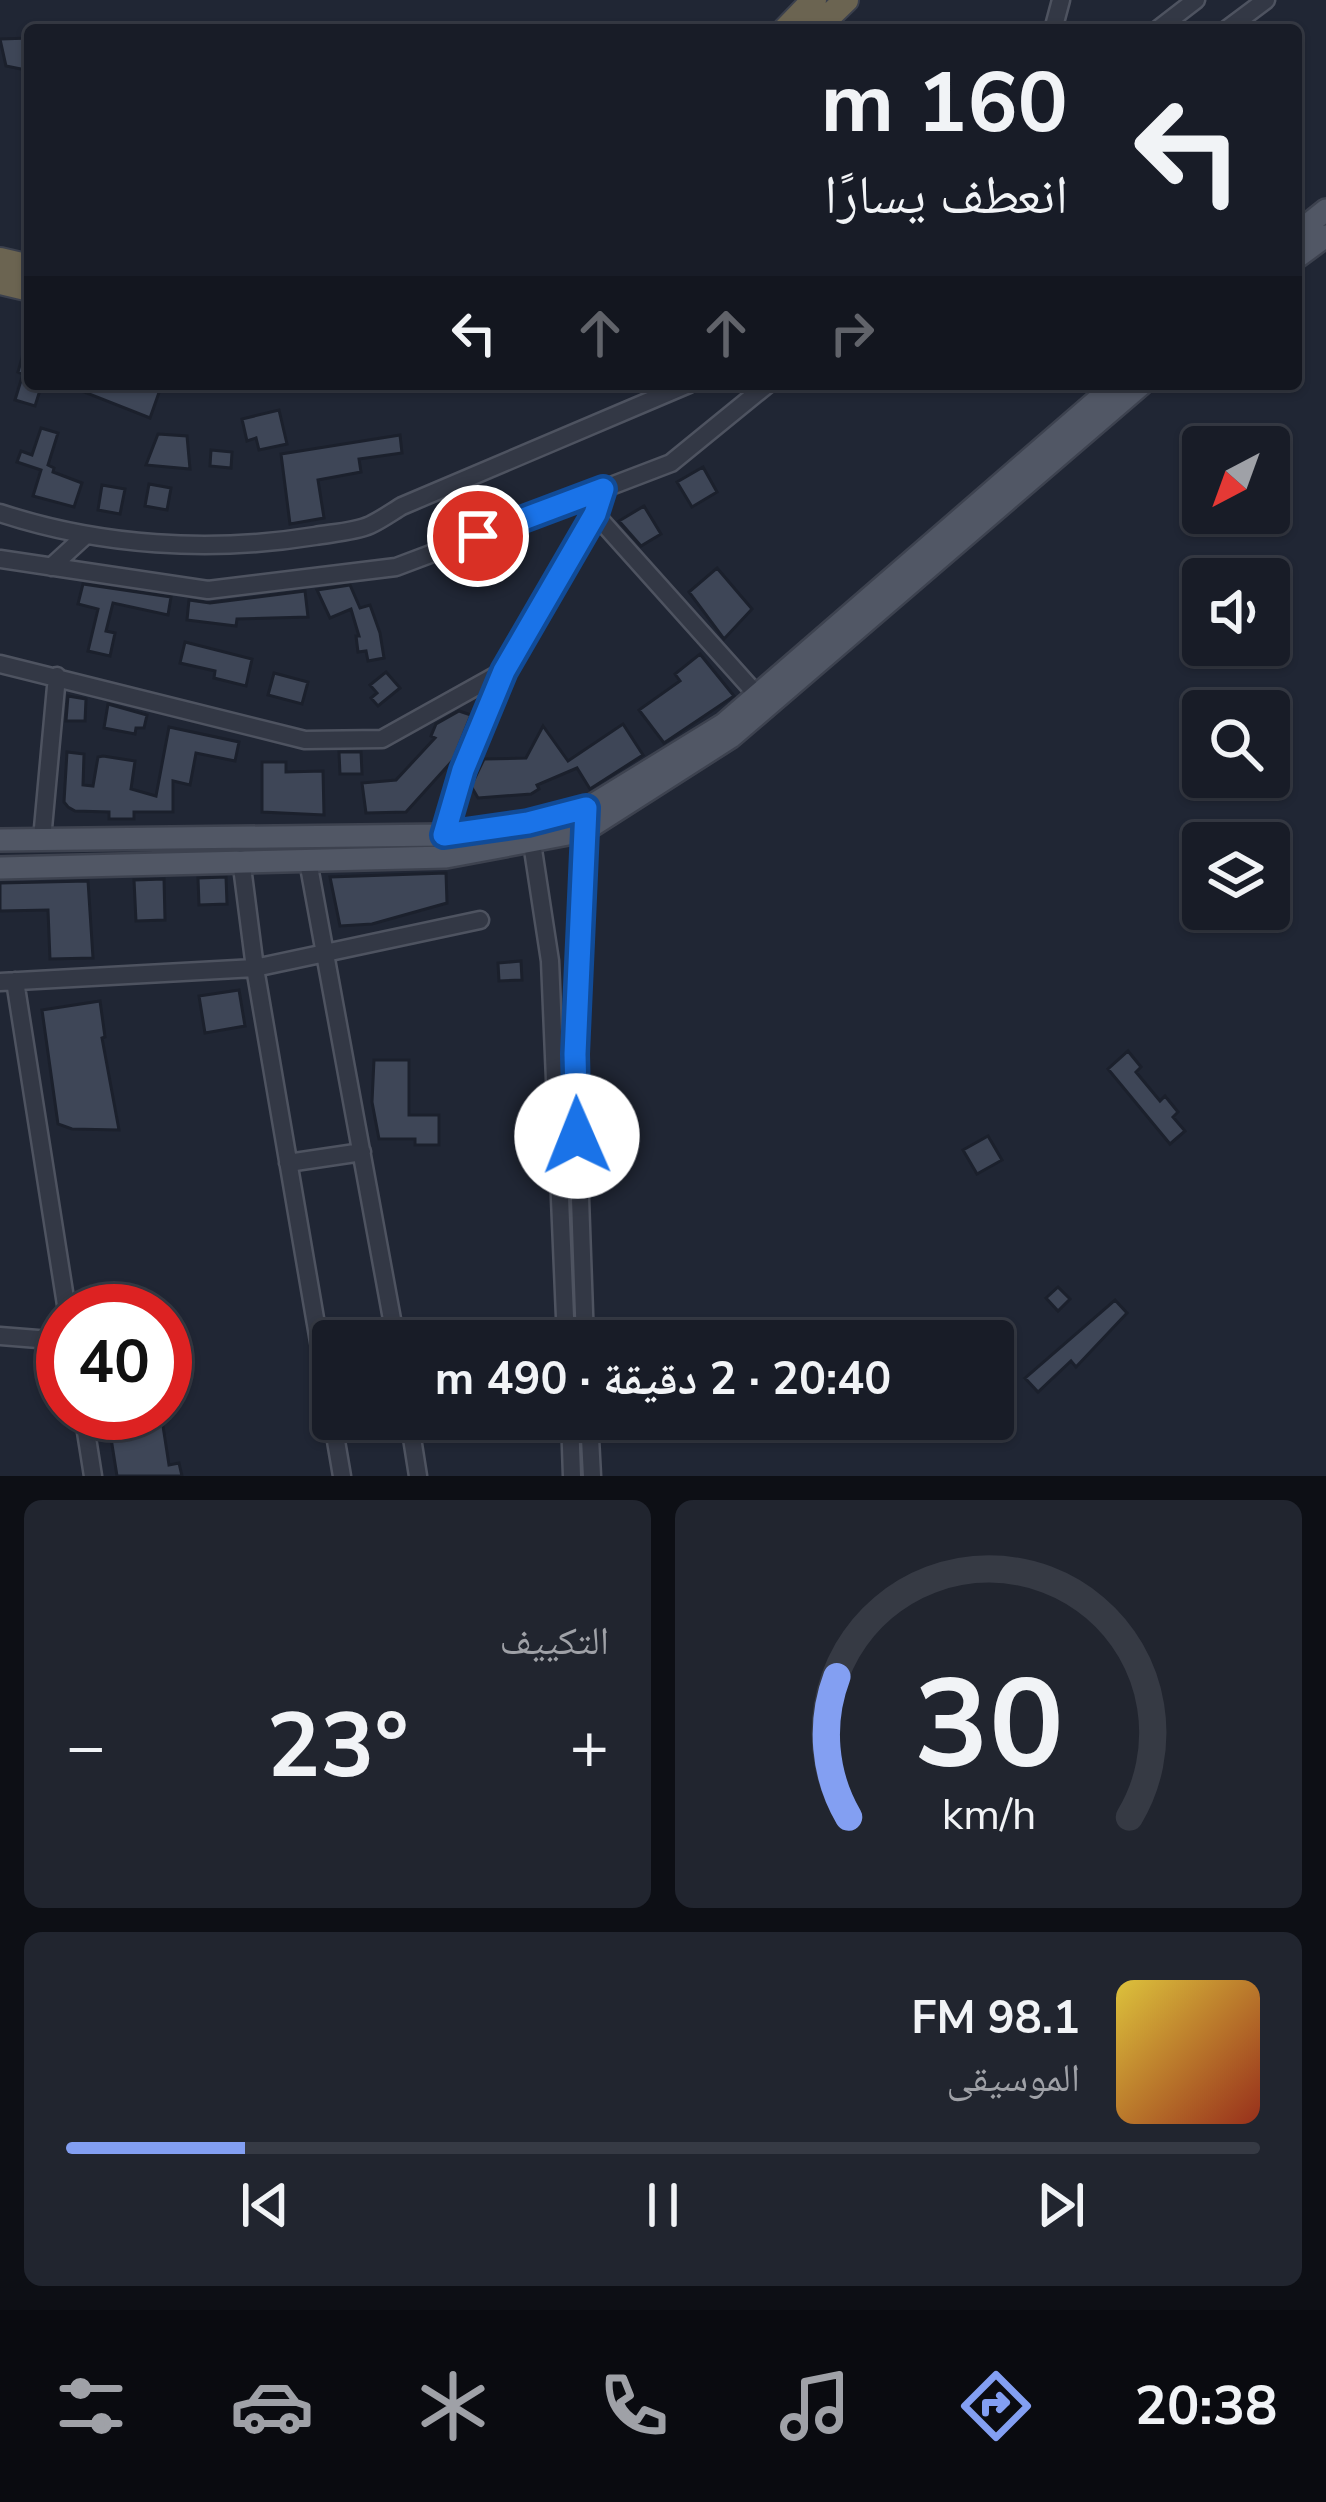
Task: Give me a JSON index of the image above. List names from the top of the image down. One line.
{"north":"bottom left","page":{"turn":["160 m","انعطف يسارًا"],"limit":"40","trip":"20:40 · 2 دقيقة · 490 m","tile":"التكييف","heat":["−","23°","+"],"song":["98.1 FM","الموسيقى"],"tabs":"20:38","gauge":["30","km/h"]}}
